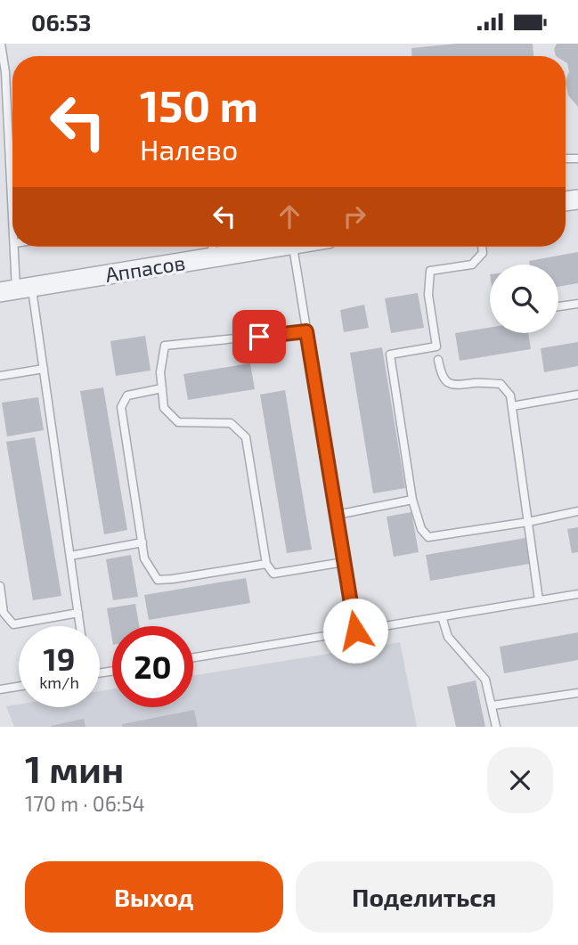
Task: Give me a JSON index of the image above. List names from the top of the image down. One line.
{"streets":{"street":["Аппасов"]},"page":{"status":"06:53","turn":["150 m","Налево"],"speed":"19 km/h","limit":"20","heading":["1 мин","170 m · 06:54"],"buttons":["Выход","Поделиться"]}}
